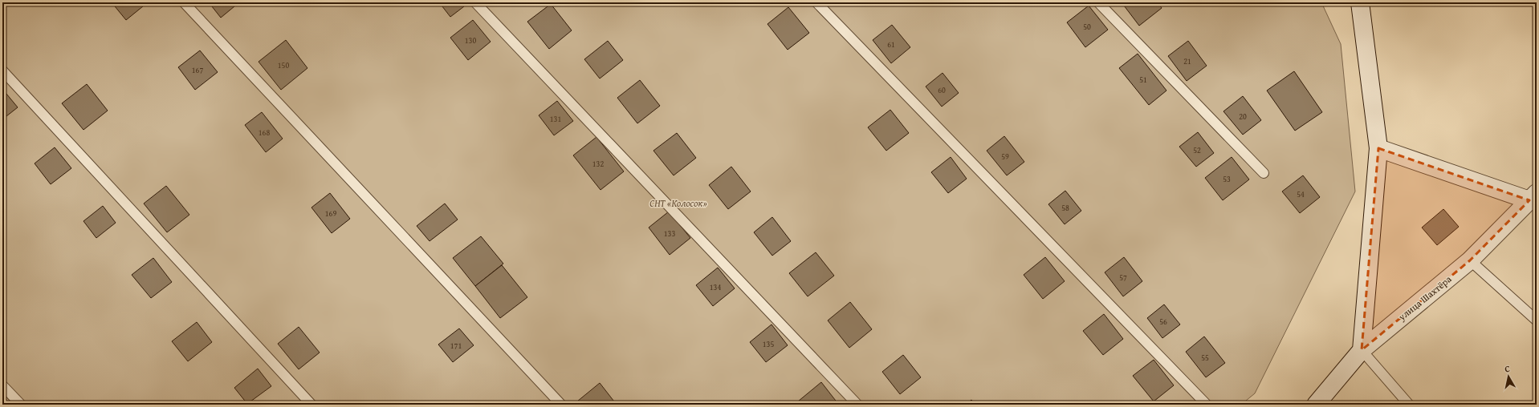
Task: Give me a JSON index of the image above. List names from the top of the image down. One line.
{"streets":{"main road":["улица Шахтёра"]},"parks":["СНТ «Колосок»"],"house_numbers":["50","130","61","21","150","167","51","60","20","131","168","52","59","132","53","54","58","169","133","57","134","56","135","171","55"],"north":"top"}
